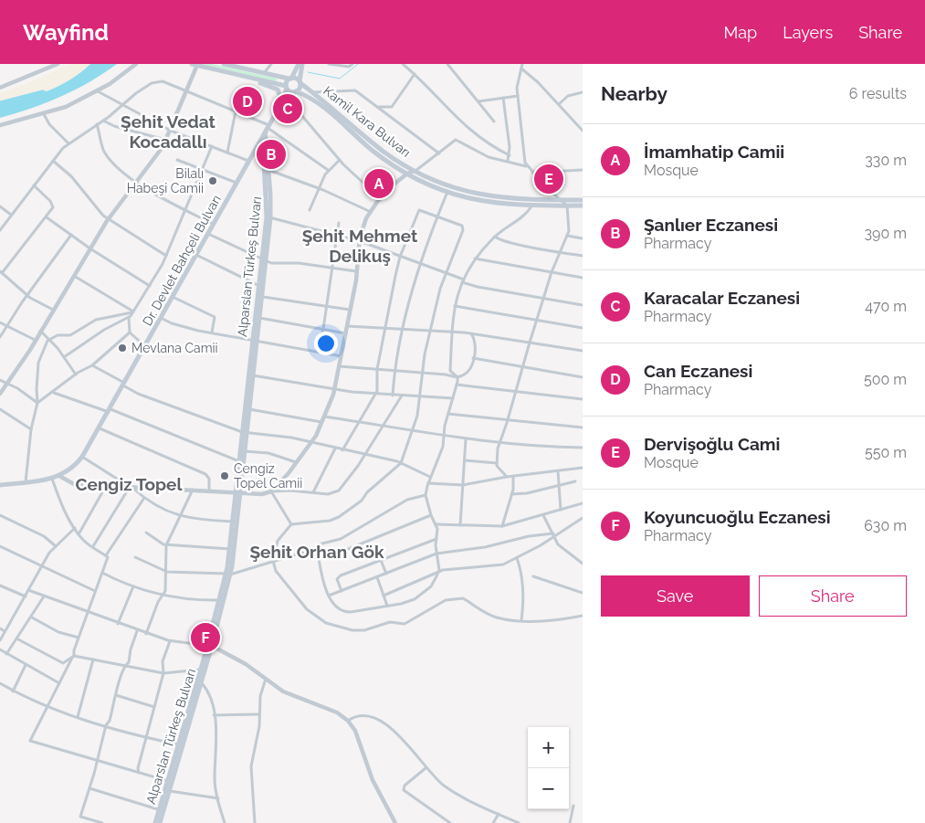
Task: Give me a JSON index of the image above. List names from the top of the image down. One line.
{"streets":{"main road":["Kamil Kara Bulvarı","Dr. Devlet Bahçeli Bulvarı","Alparslan Türkeş Bulvarı"]},"crossings":[["Kamil Kara Bulvarı","Dr. Devlet Bahçeli Bulvarı"],["Dr. Devlet Bahçeli Bulvarı","Alparslan Türkeş Bulvarı"]],"districts":["Şehit Vedat Kocadallı","Şehit Mehmet Delikuş","Cengiz Topel","Şehit Orhan Gök"],"places":["Bilalı Habeşi Camii","Mevlana Camii","Cengiz Topel Camii"],"page":{"header":"Wayfind","nav":["Map","Layers","Share"],"heading":["Nearby","6 results"],"pins":["D","C","B","E","A","F"],"list":[{"mark":"A","name":"İmamhatip Camii","note":"Mosque","value":"330 m"},{"mark":"B","name":"Şanlıer Eczanesi","note":"Pharmacy","value":"390 m"},{"mark":"C","name":"Karacalar Eczanesi","note":"Pharmacy","value":"470 m"},{"mark":"D","name":"Can Eczanesi","note":"Pharmacy","value":"500 m"},{"mark":"E","name":"Dervişoğlu Cami","note":"Mosque","value":"550 m"},{"mark":"F","name":"Koyuncuoğlu Eczanesi","note":"Pharmacy","value":"630 m"}],"buttons":["Save","Share"],"map_buttons":["+","−"]}}
